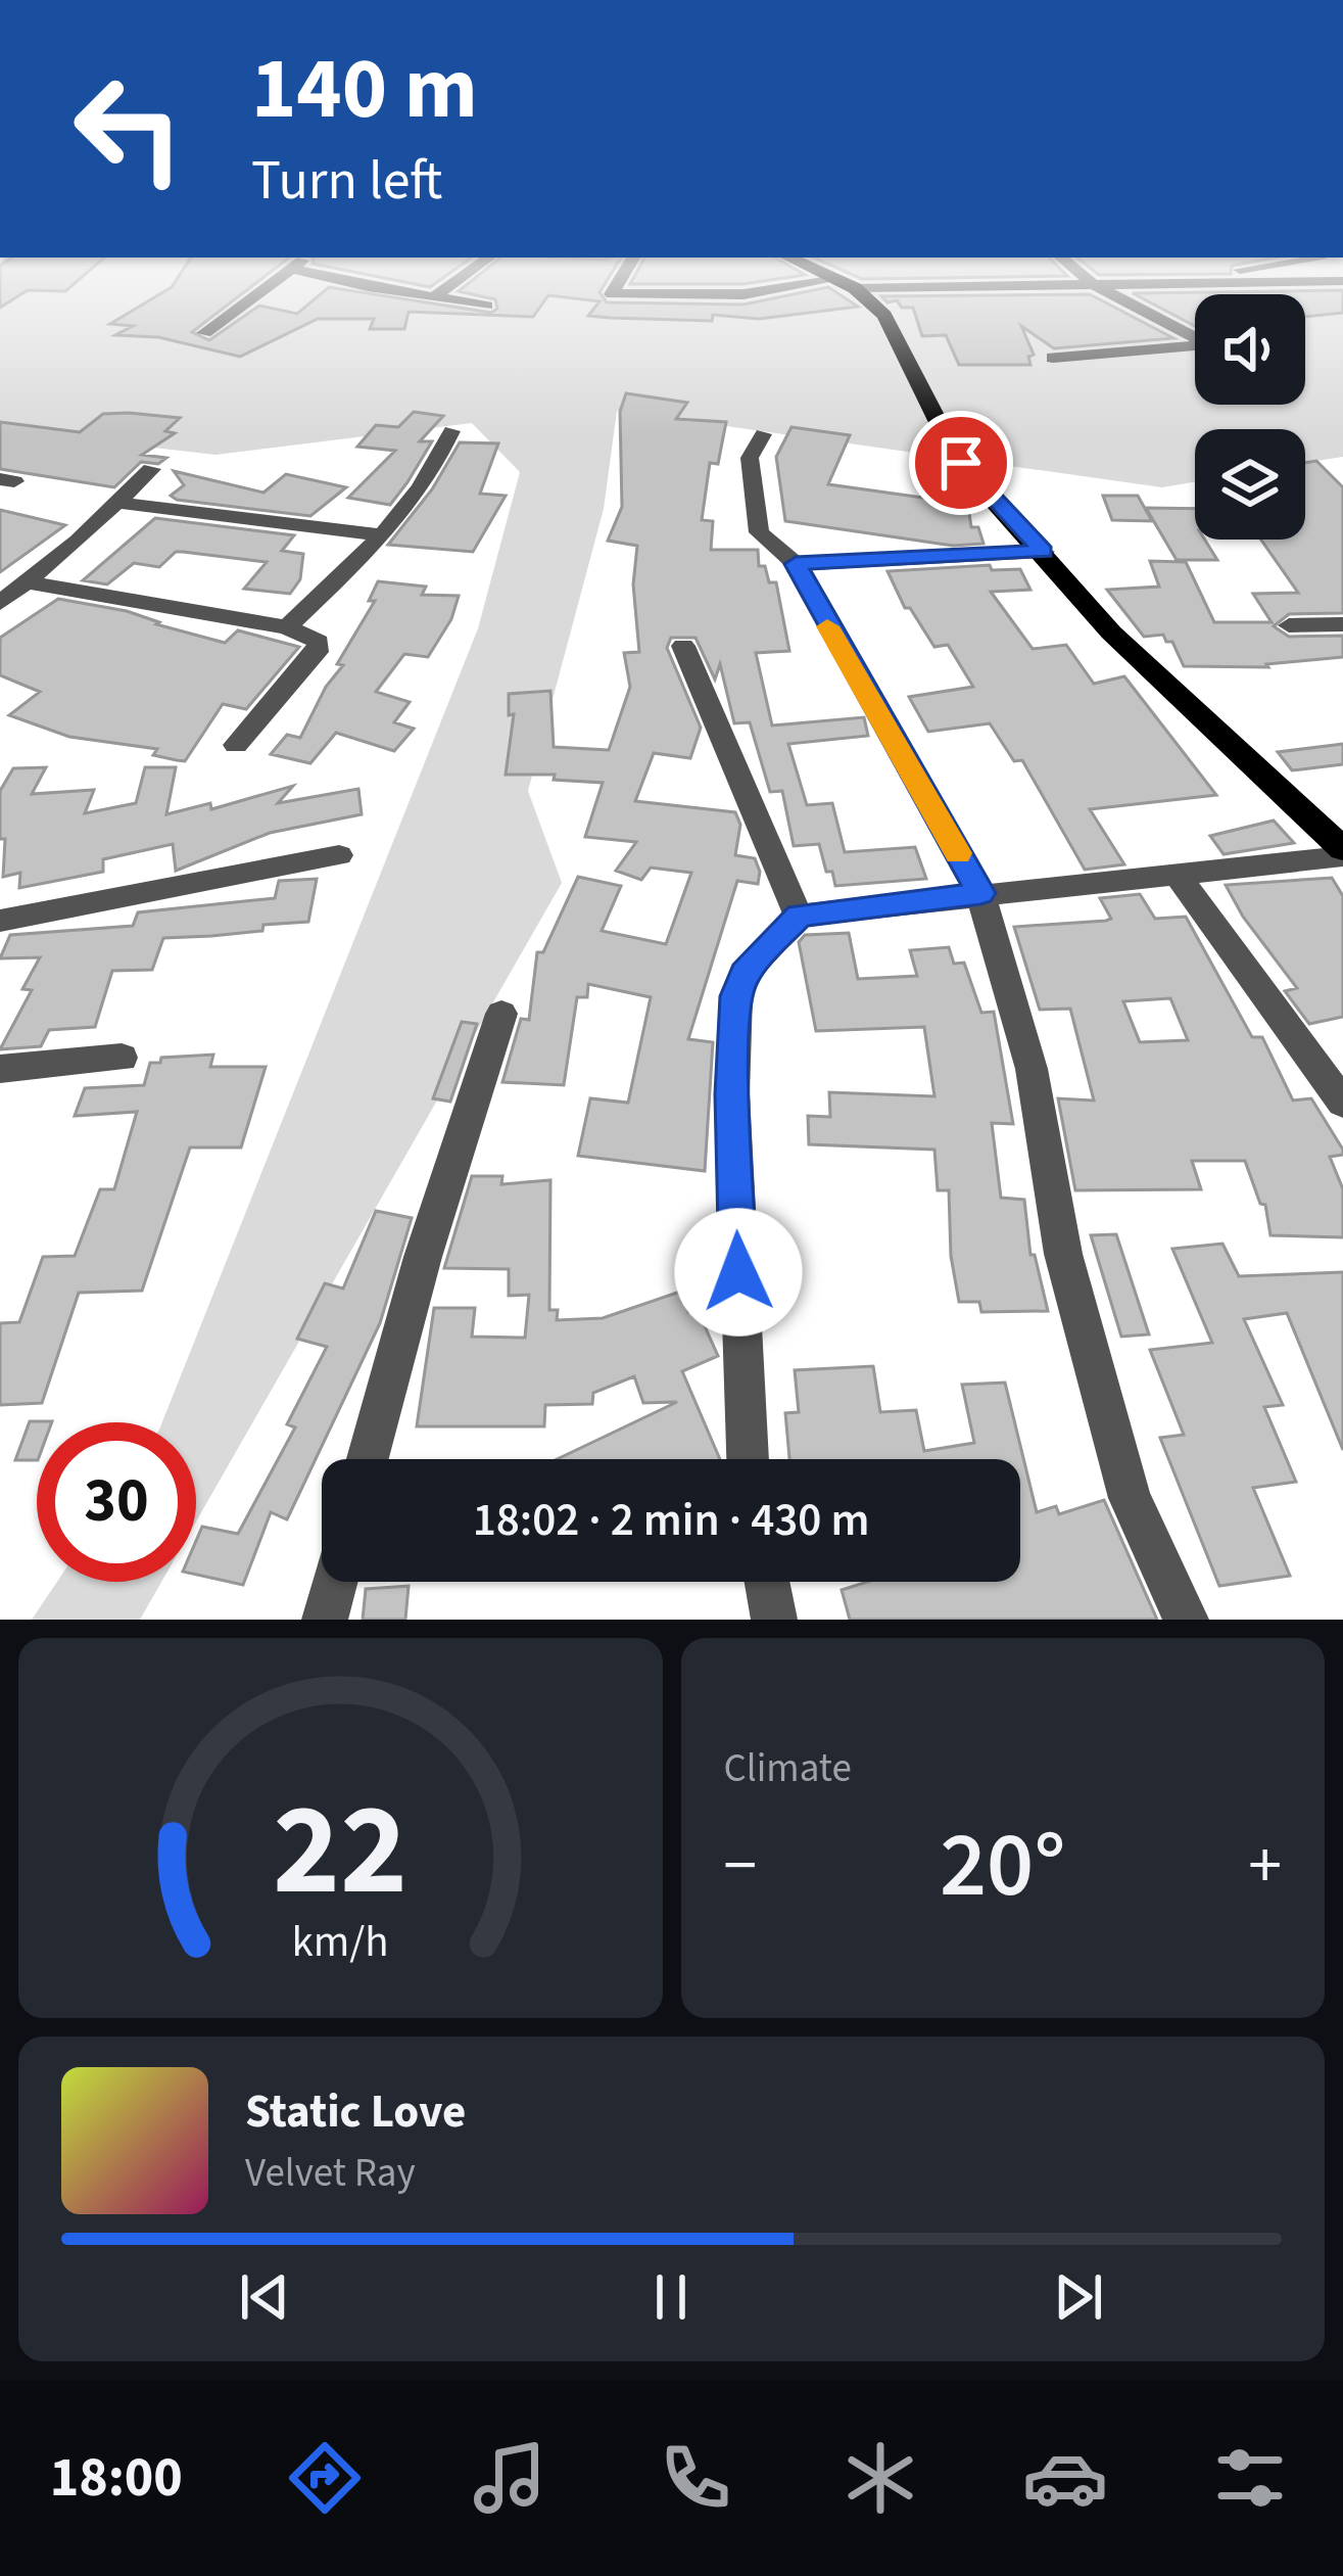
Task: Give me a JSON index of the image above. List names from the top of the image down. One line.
{"page":{"turn":["140 m","Turn left"],"limit":"30","trip":"18:02 · 2 min · 430 m","tile":"Climate","heat":["−","20°","+"],"song":["Static Love","Velvet Ray"],"tabs":"18:00","gauge":["22","km/h"]}}
